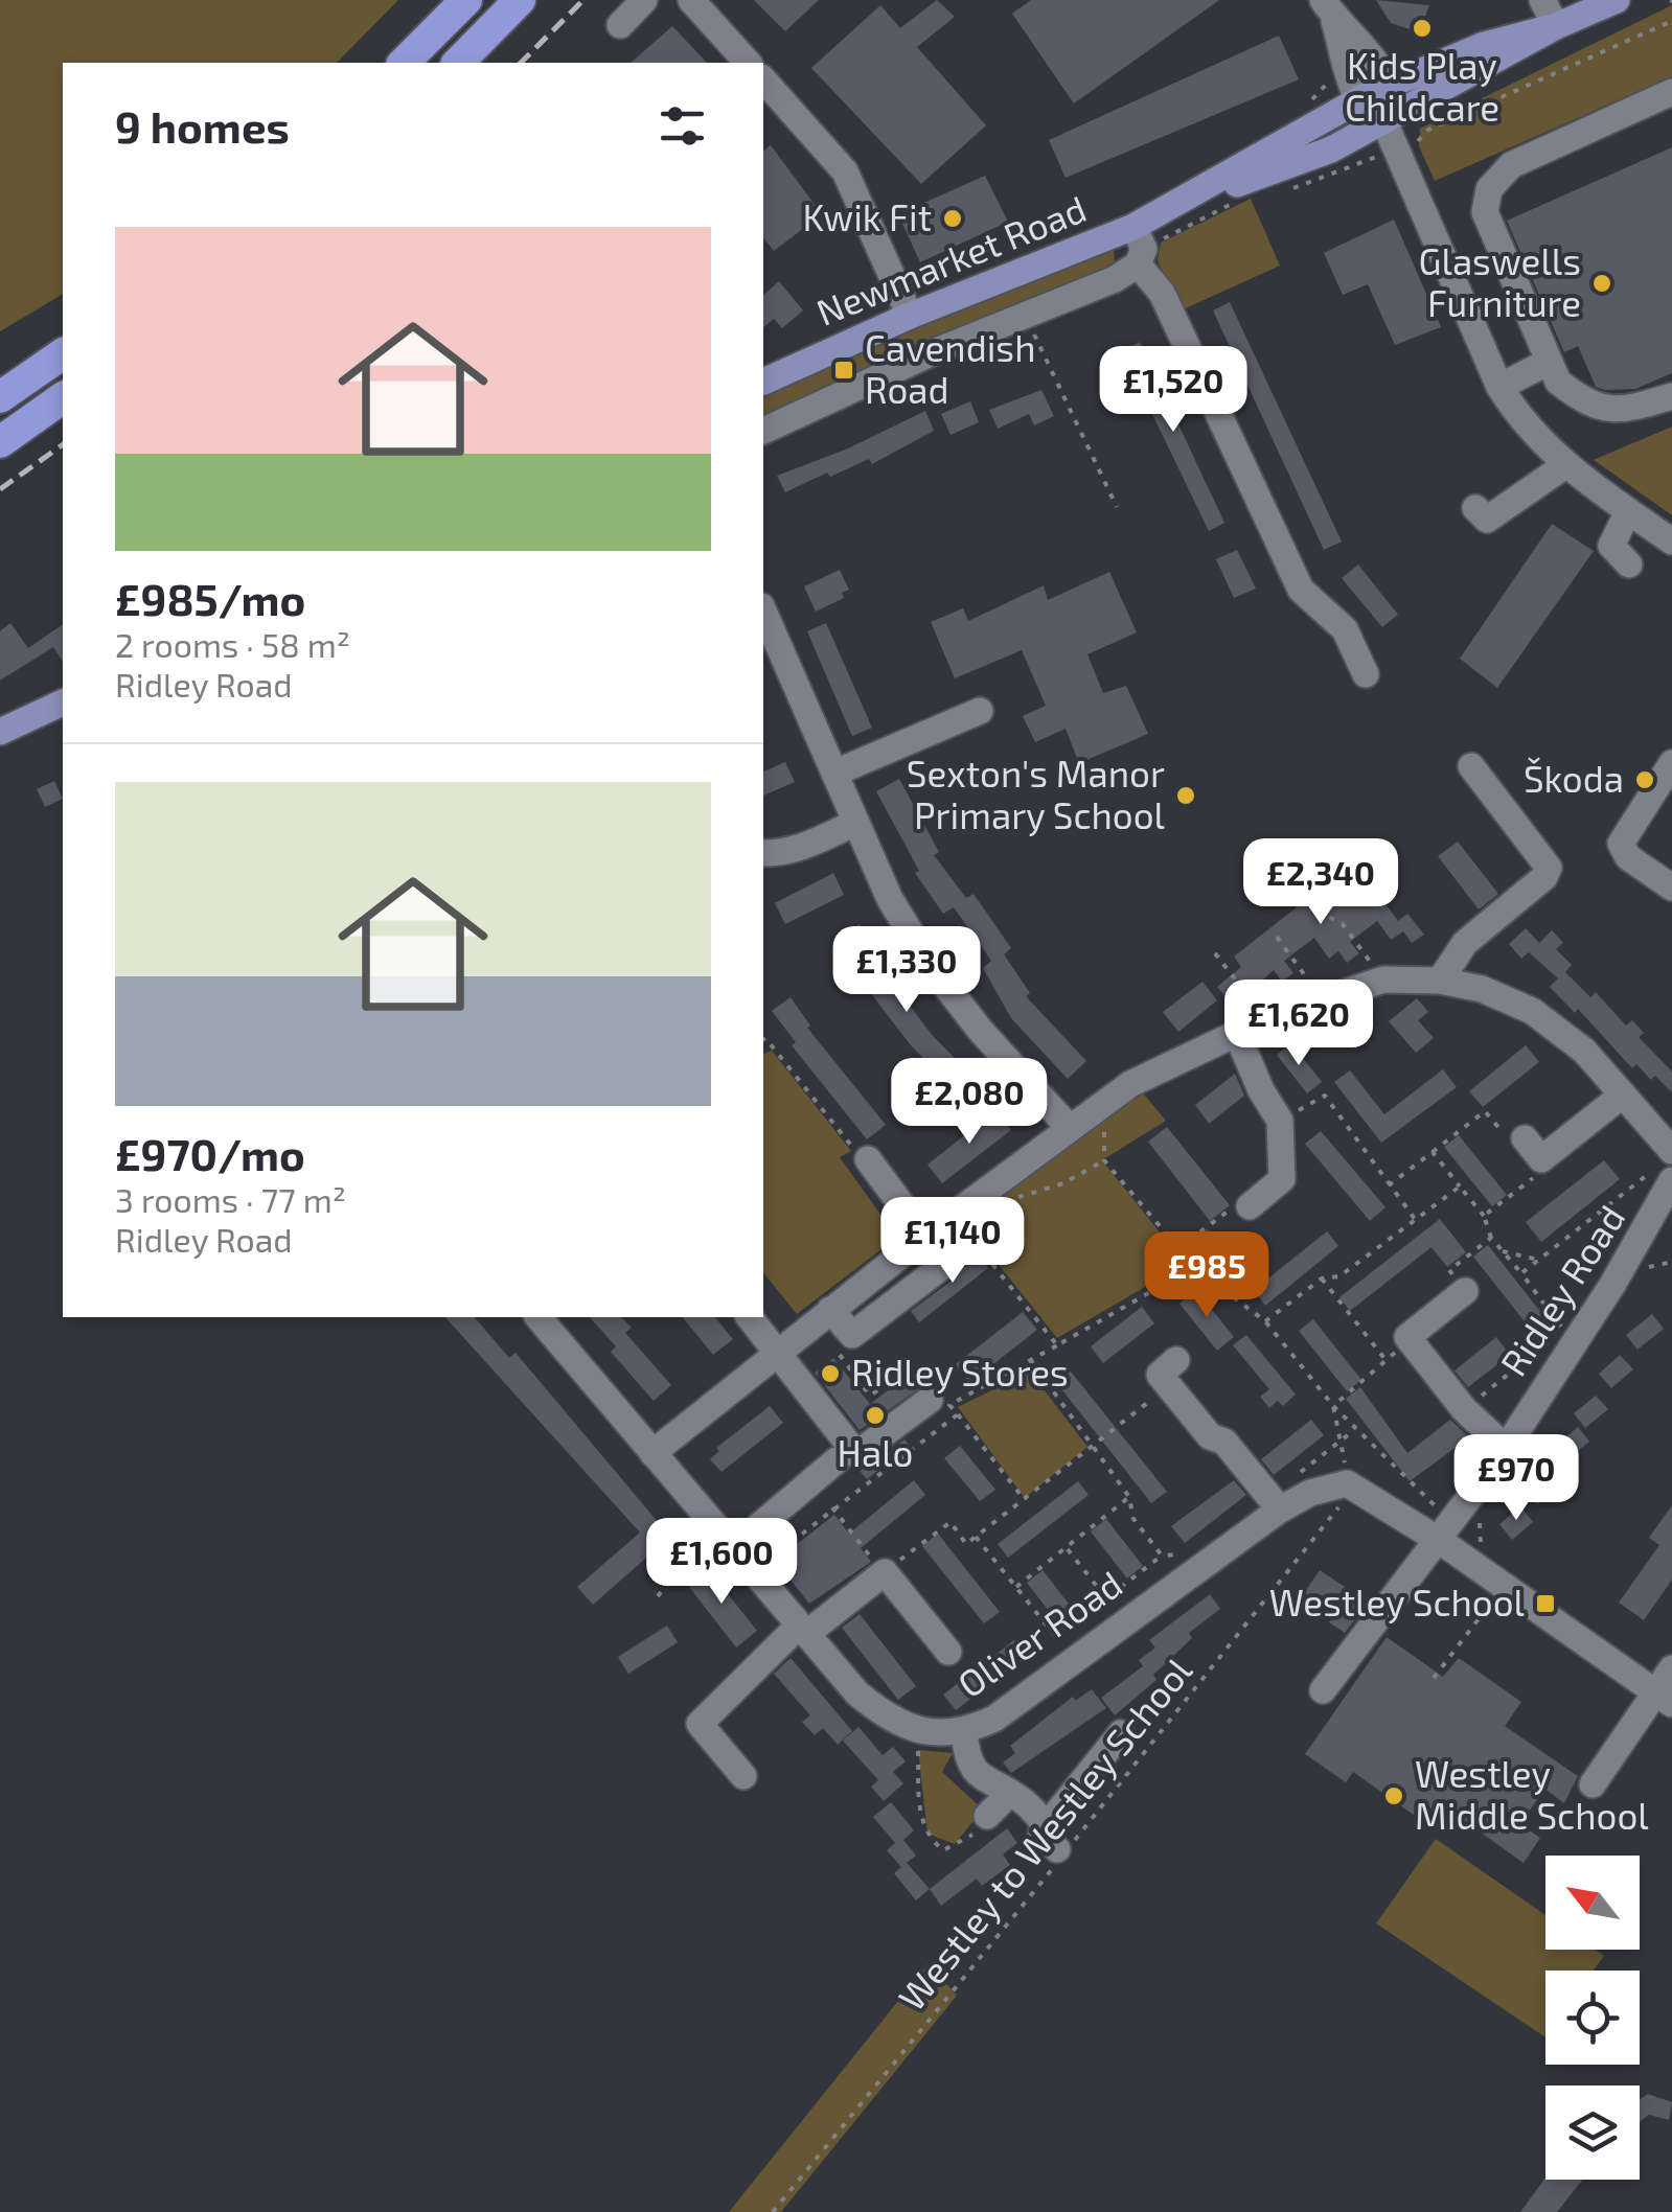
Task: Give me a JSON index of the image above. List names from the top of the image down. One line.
{"streets":{"main road":["Newmarket Road"],"street":["Ridley Road","Oliver Road"],"path":["Westley to Westley School"]},"crossings":[["Oliver Road","Westley to Westley School"]],"places":{"other":["Kids Play Childcare","Kwik Fit","Glaswells Furniture","Škoda","Sexton's Manor Primary School","Ridley Stores","Halo","Westley Middle School"],"transit":["Cavendish Road","Westley School"]},"north":"top left","page":{"heading":"9 homes","list":[{"name":"£985/mo","note":"2 rooms · 58 m² · Ridley Road"},{"name":"£970/mo","note":"3 rooms · 77 m² · Ridley Road"}],"price":["£1,520","£2,340","£1,330","£1,620","£2,080","£1,140","£985","£970","£1,600"]}}
